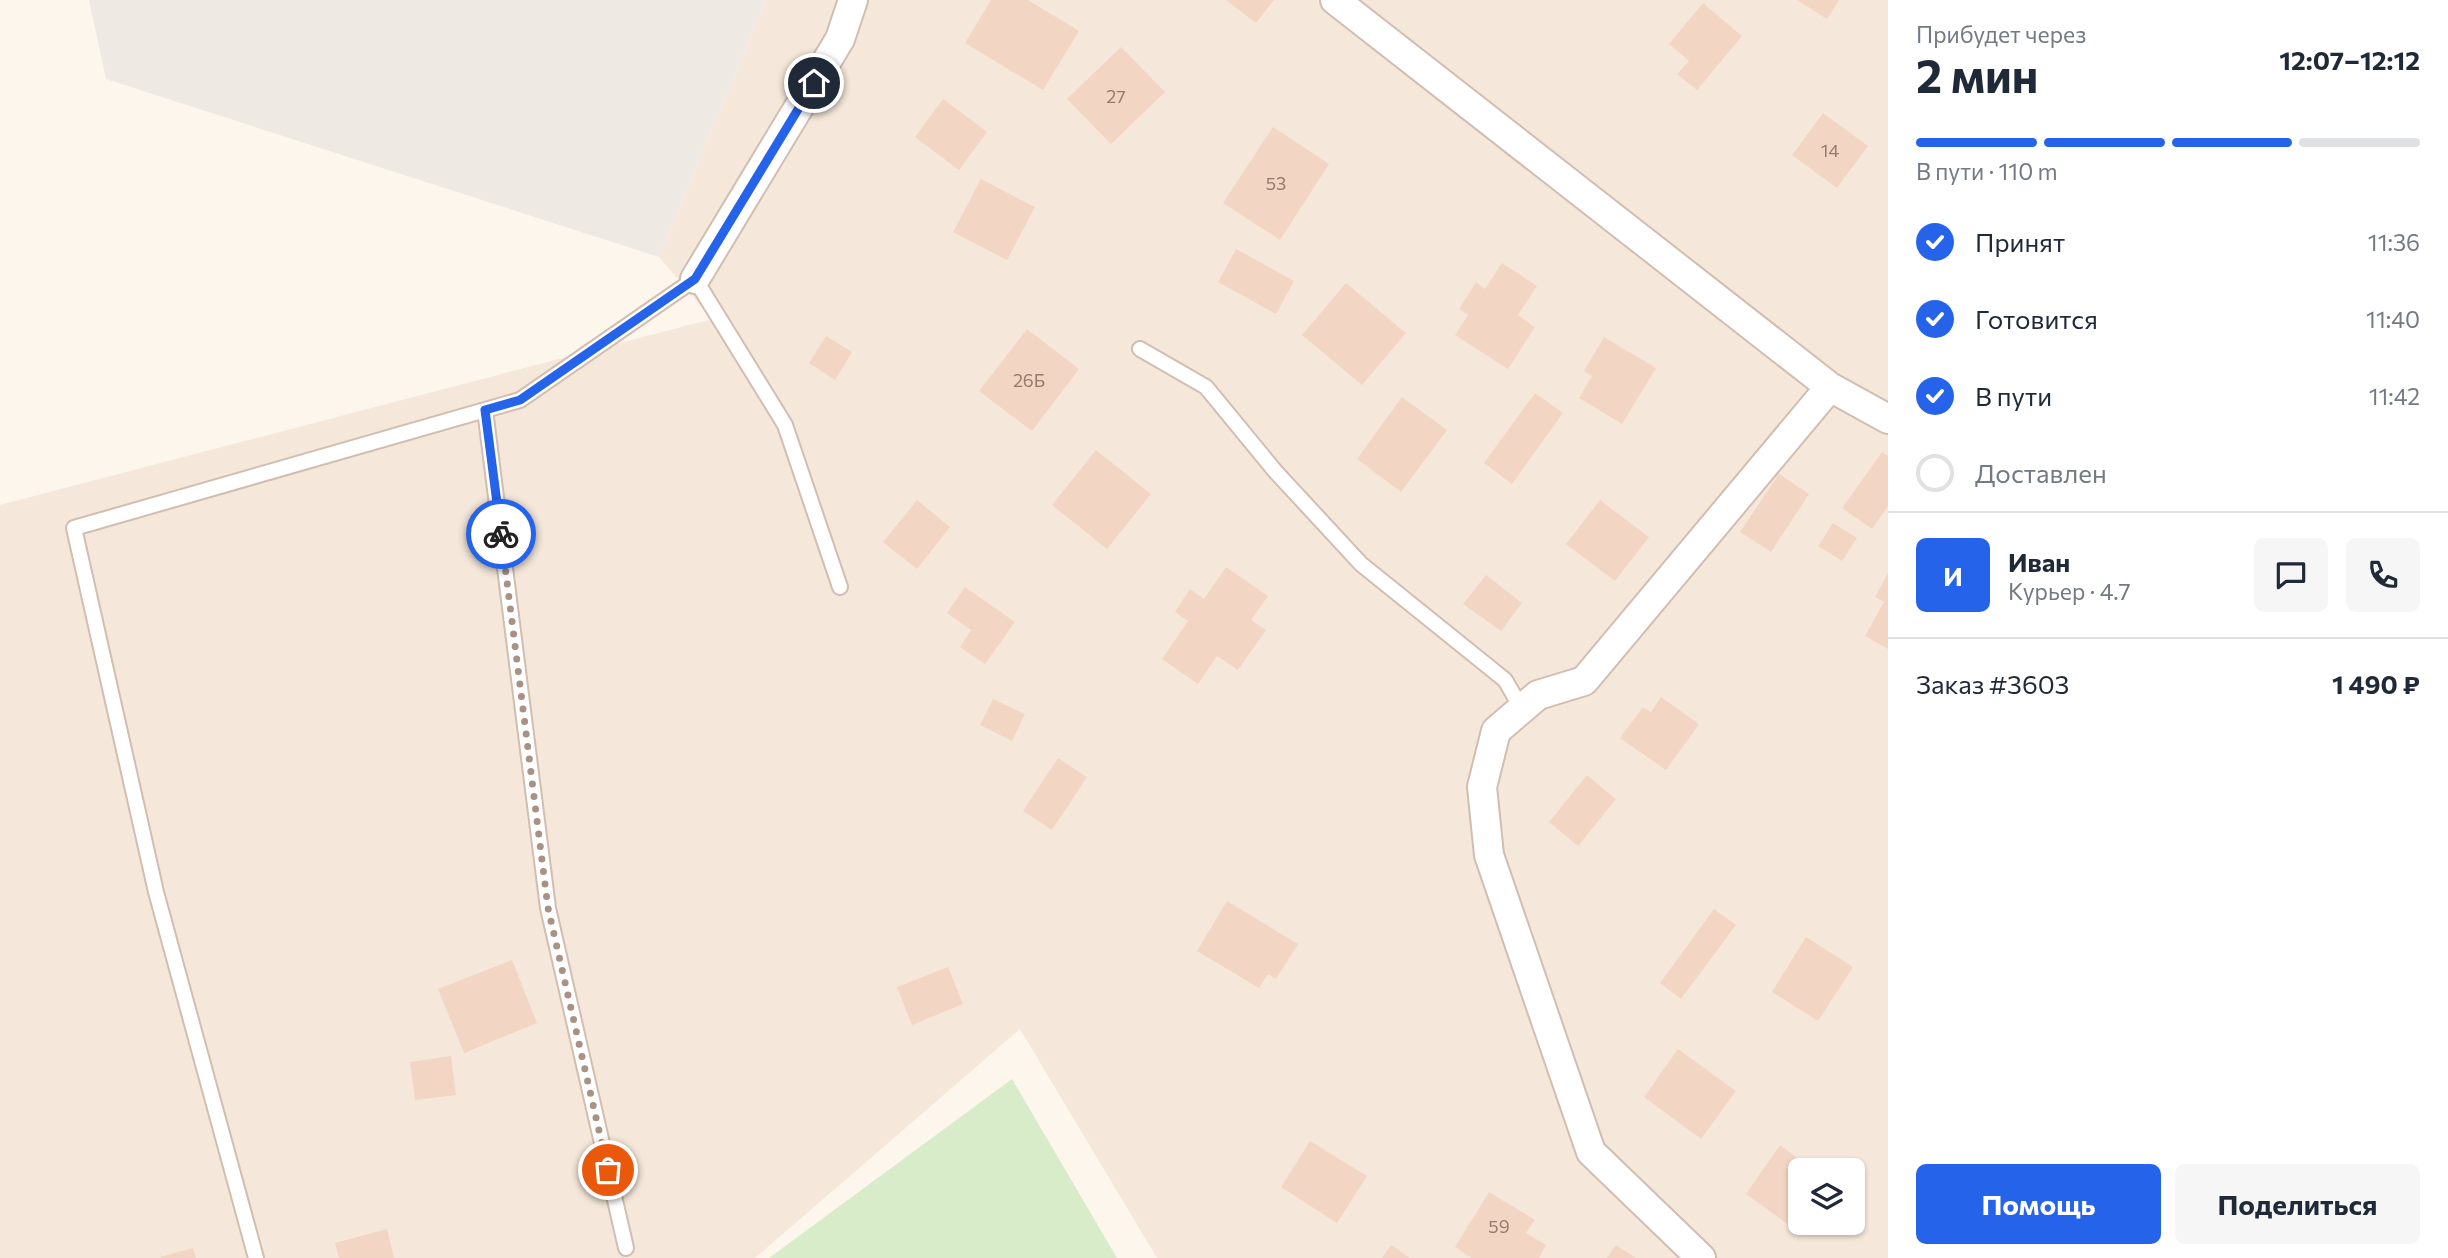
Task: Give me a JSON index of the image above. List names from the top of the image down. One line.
{"house_numbers":["27","14","53","26Б","59"],"page":{"heading":["2 мин","Прибудет через","12:07–12:12"],"panel":["Иван","Курьер · 4.7","Заказ #3603","1 490 ₽"],"bar":"В пути · 110 m","list":[["Принят","11:36"],["Готовится","11:40"],["В пути","11:42"],"Доставлен"],"round":"И","buttons":["Помощь","Поделиться"]}}
